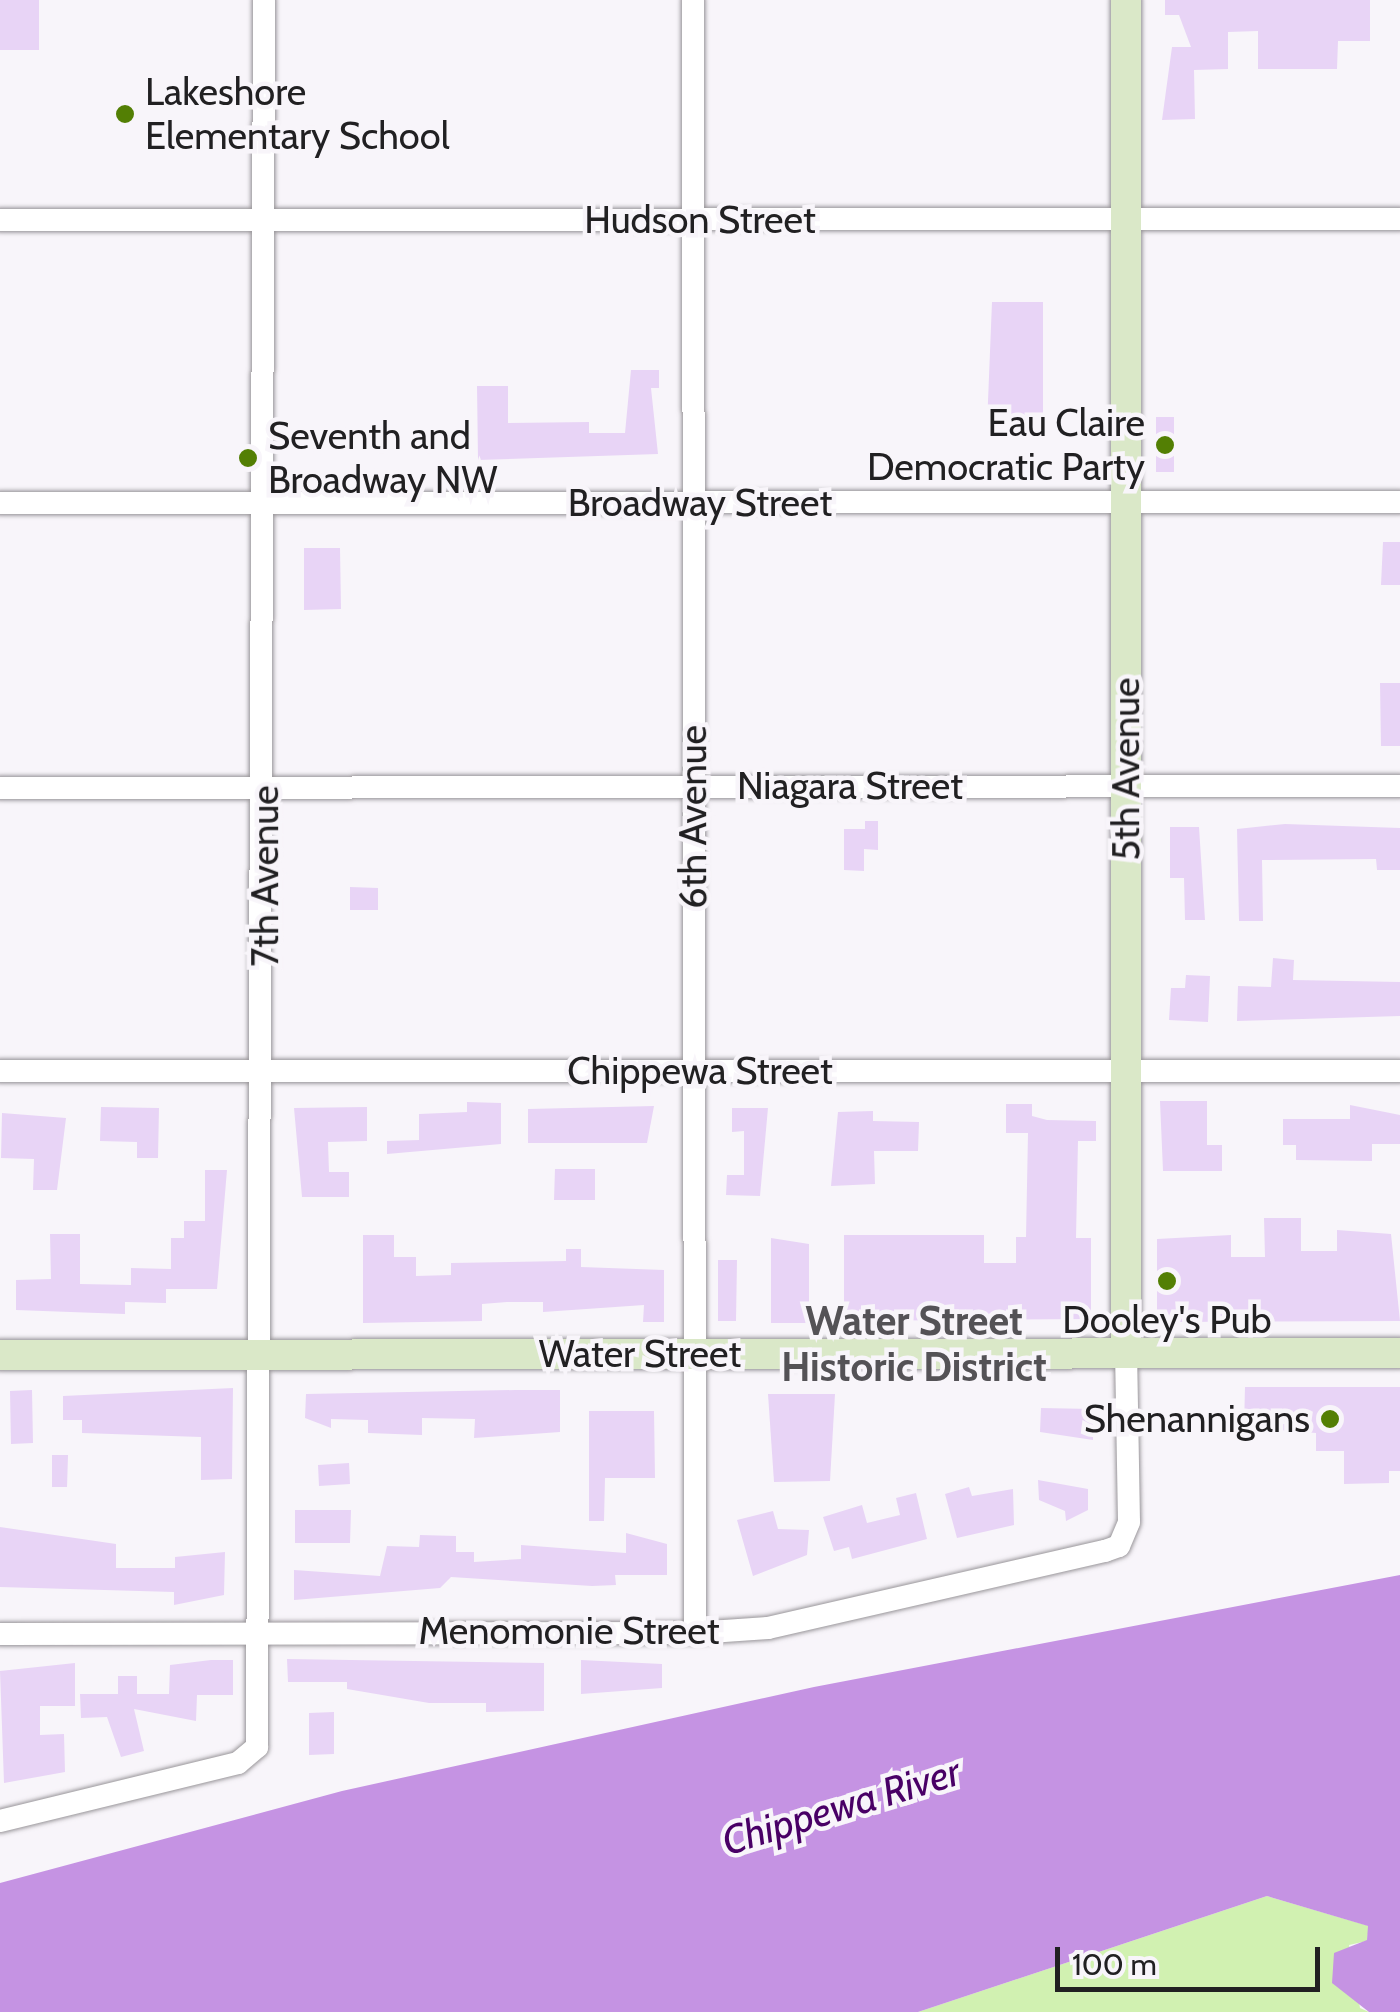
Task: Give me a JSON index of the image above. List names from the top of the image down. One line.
{"streets":{"main road":["5th Avenue","Water Street"],"street":["Hudson Street","Broadway Street","Niagara Street","6th Avenue","7th Avenue","Chippewa Street","Menomonie Street"]},"crossings":[["Hudson Street","5th Avenue"],["Hudson Street","6th Avenue"],["Hudson Street","7th Avenue"],["Broadway Street","5th Avenue"],["Broadway Street","6th Avenue"],["Broadway Street","7th Avenue"],["5th Avenue","Niagara Street"],["5th Avenue","Chippewa Street"],["5th Avenue","Water Street"],["5th Avenue","Menomonie Street"],["Niagara Street","6th Avenue"],["Niagara Street","7th Avenue"],["6th Avenue","Chippewa Street"],["6th Avenue","Water Street"],["6th Avenue","Menomonie Street"],["7th Avenue","Chippewa Street"],["7th Avenue","Water Street"],["7th Avenue","Menomonie Street"]],"districts":["Water Street Historic District"],"water":["Chippewa River"],"places":["Lakeshore Elementary School","Eau Claire Democratic Party","Seventh and Broadway NW","Dooley's Pub","Shenannigans"],"scale_bar":"100 m"}
